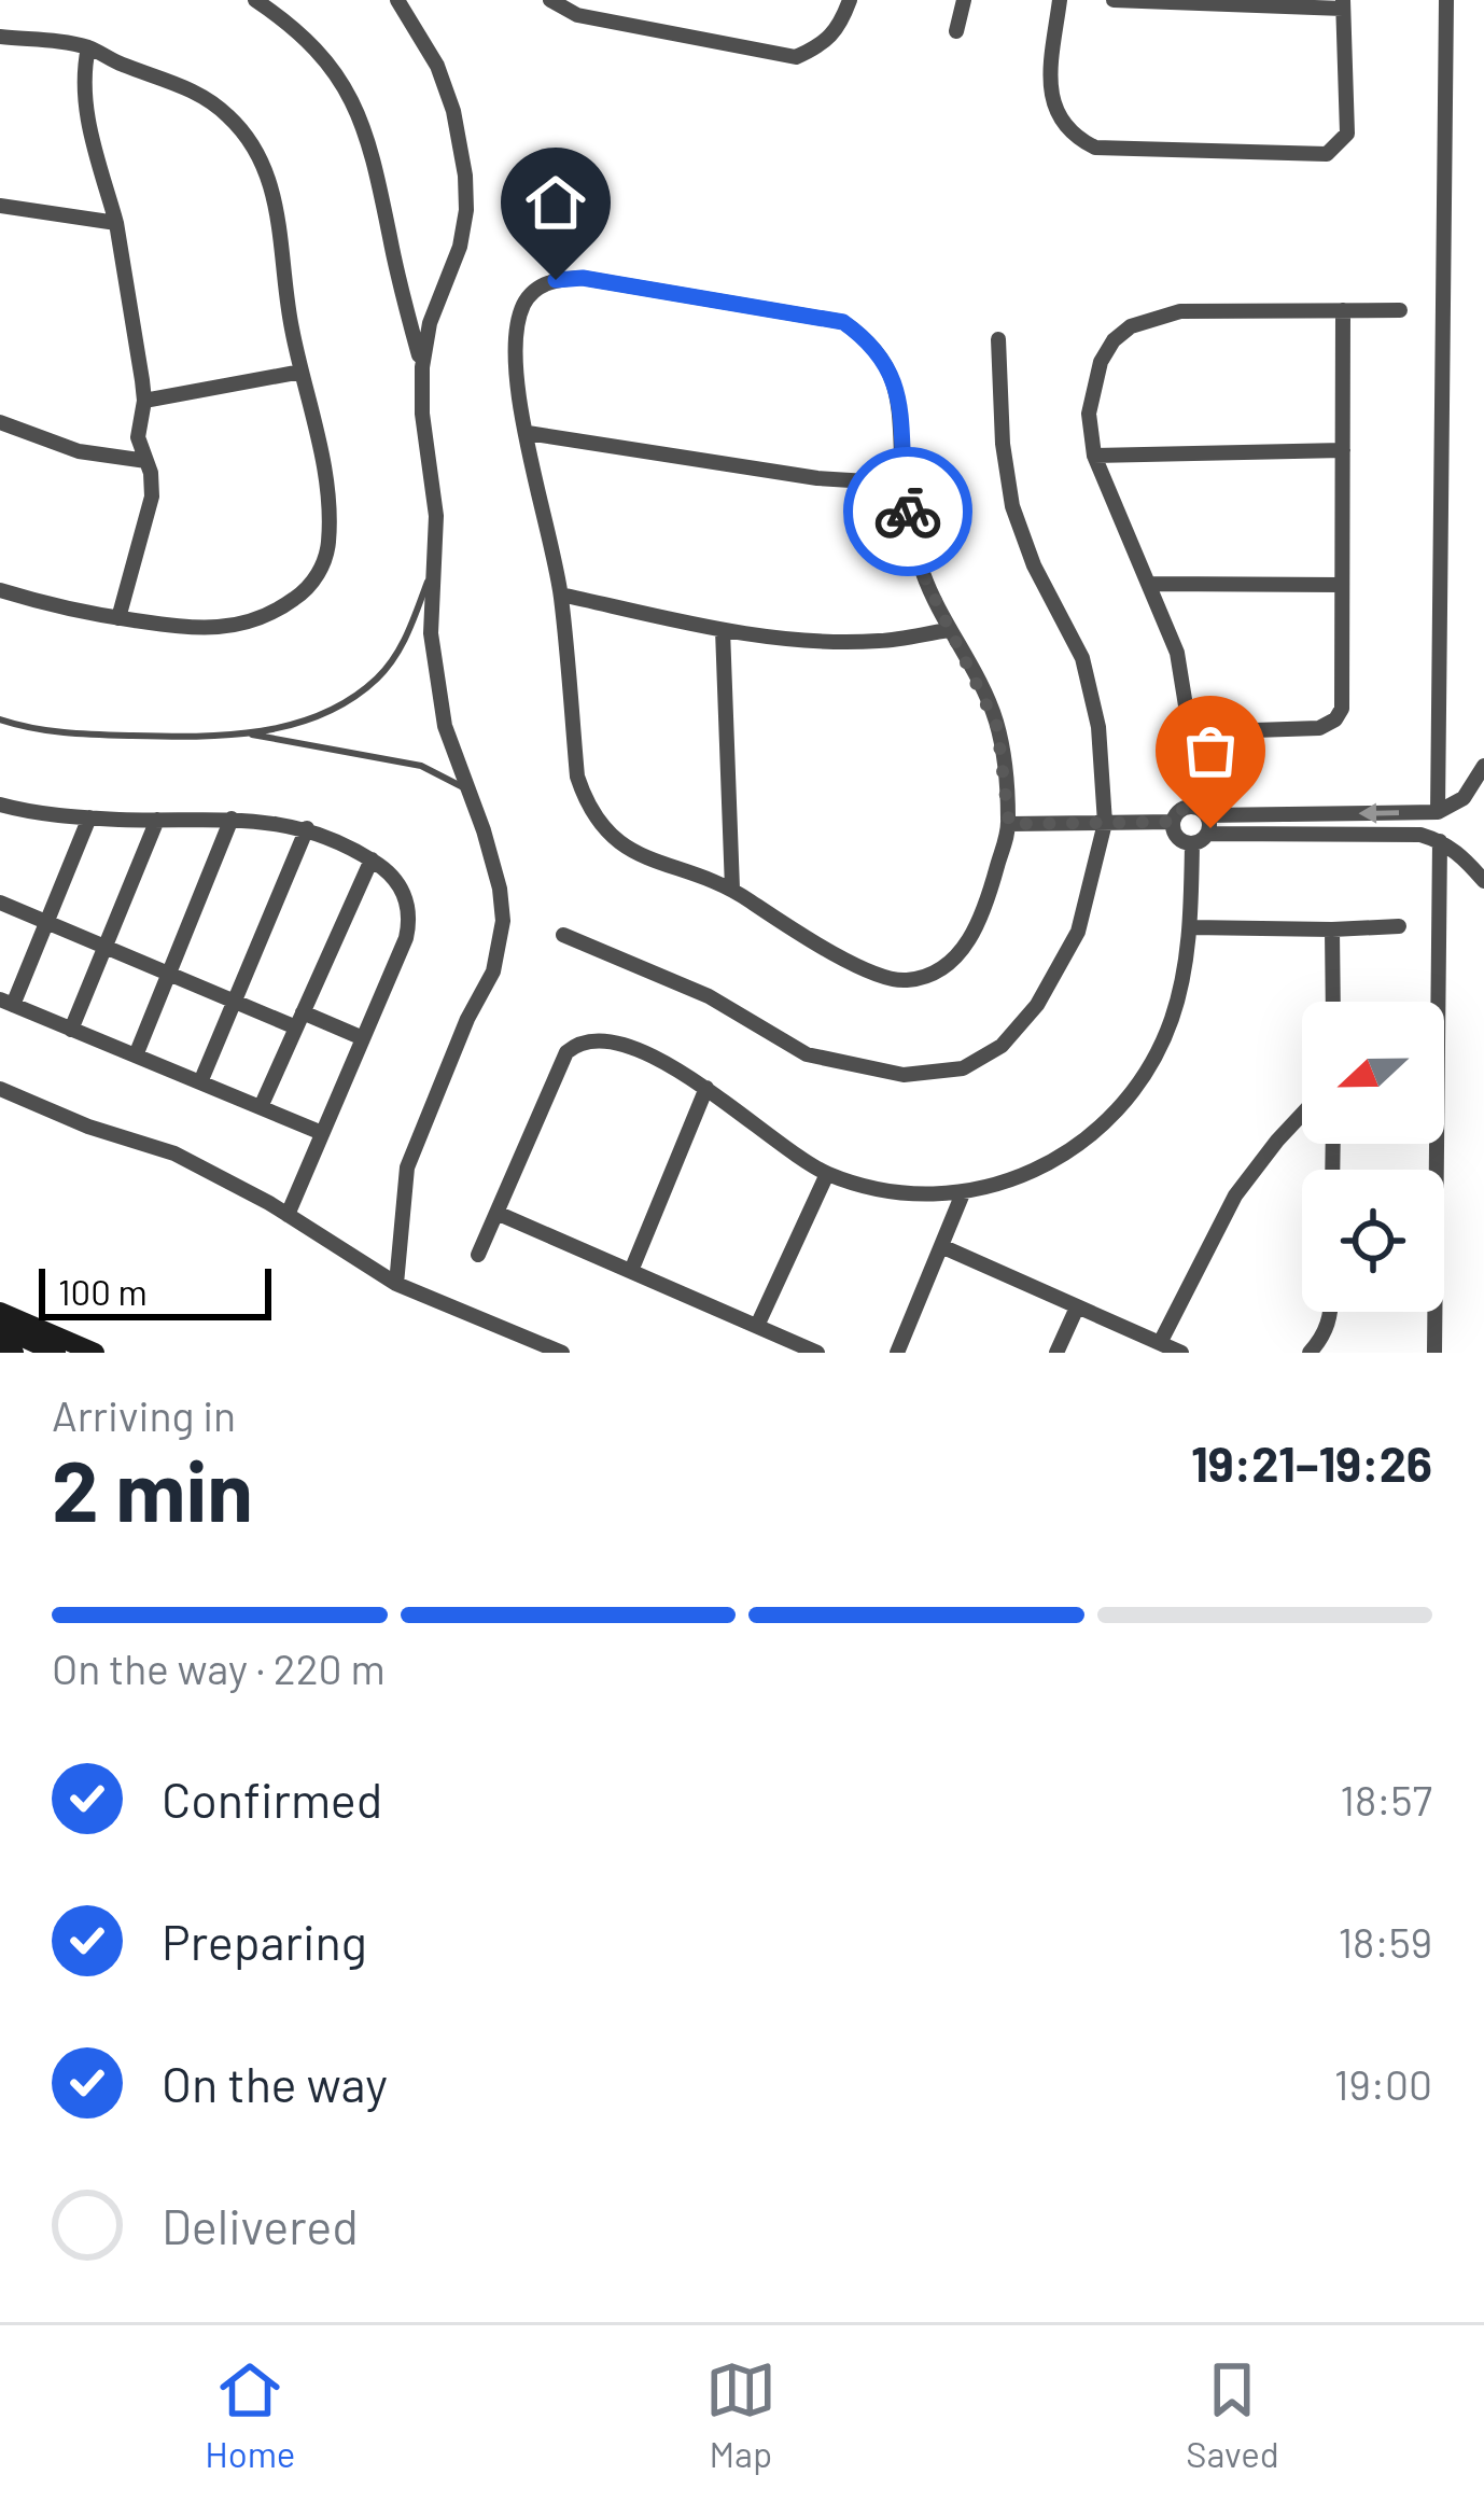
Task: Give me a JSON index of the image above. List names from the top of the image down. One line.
{"scale_bar":"100 m","north":"left","page":{"scale":"100 m","heading":["2 min","Arriving in","19:21–19:26"],"bar":"On the way · 220 m","list":[["Confirmed","18:57"],["Preparing","18:59"],["On the way","19:00"],"Delivered"],"tabs":["Home","Map","Saved"]}}
